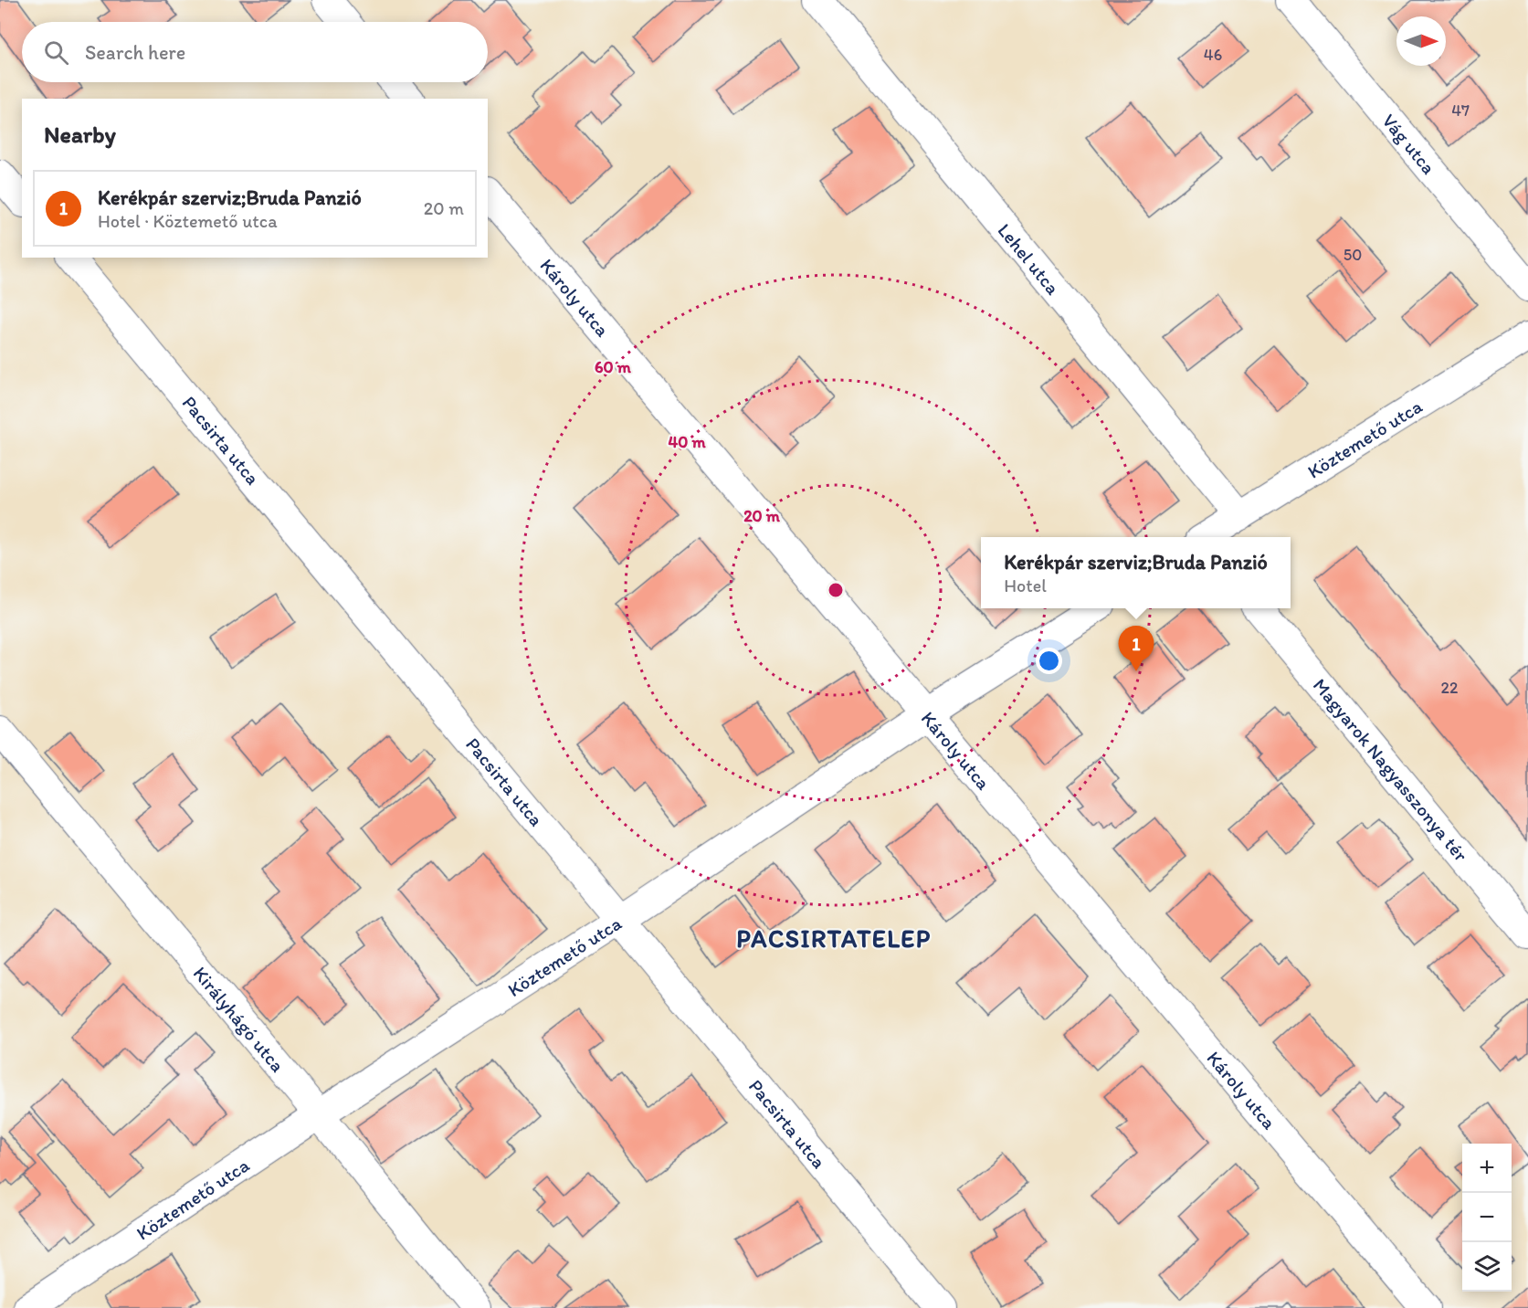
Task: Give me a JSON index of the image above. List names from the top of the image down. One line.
{"streets":{"street":["Vág utca","Lehel utca","Károly utca","Köztemető utca","Pacsirta utca","Magyarok Nagyasszonya tér","Királyhágó utca"]},"crossings":[["Lehel utca","Köztemető utca"],["Károly utca","Köztemető utca"],["Köztemető utca","Pacsirta utca"],["Köztemető utca","Királyhágó utca"]],"districts":["PACSIRTATELEP"],"house_numbers":["46","47","50","22"],"north":"right","page":{"search":"Search here","heading":"Nearby","list":[{"mark":"1","name":"Kerékpár szerviz;Bruda Panzió","note":"Hotel · Köztemető utca","value":"20 m"}],"popup":["Kerékpár szerviz;Bruda Panzió","Hotel"],"pins":"1","map_buttons":["+","−"]},"rings":["60 m","40 m","20 m"]}
